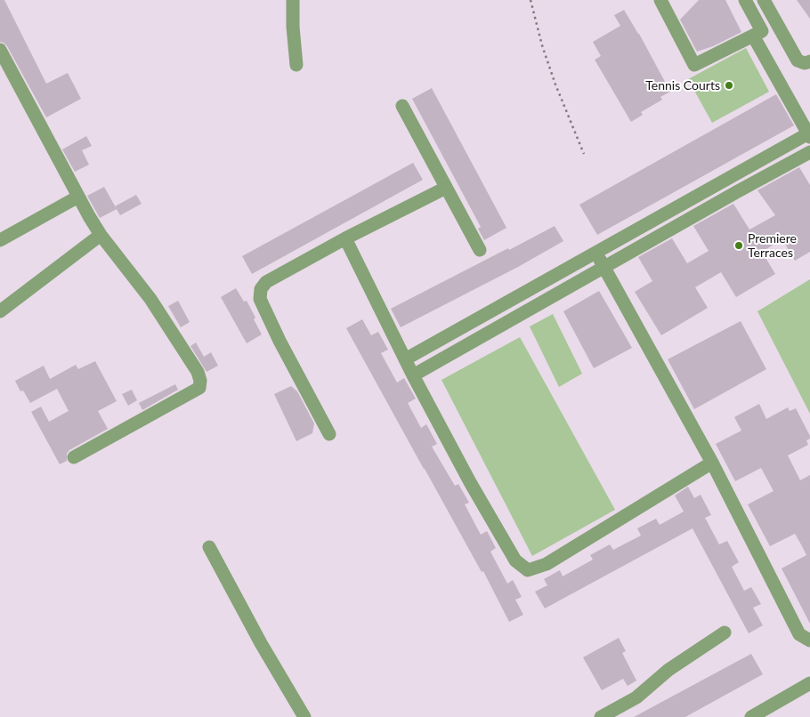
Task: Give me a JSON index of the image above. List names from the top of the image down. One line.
{"places":["Tennis Courts","Premiere Terraces"]}
